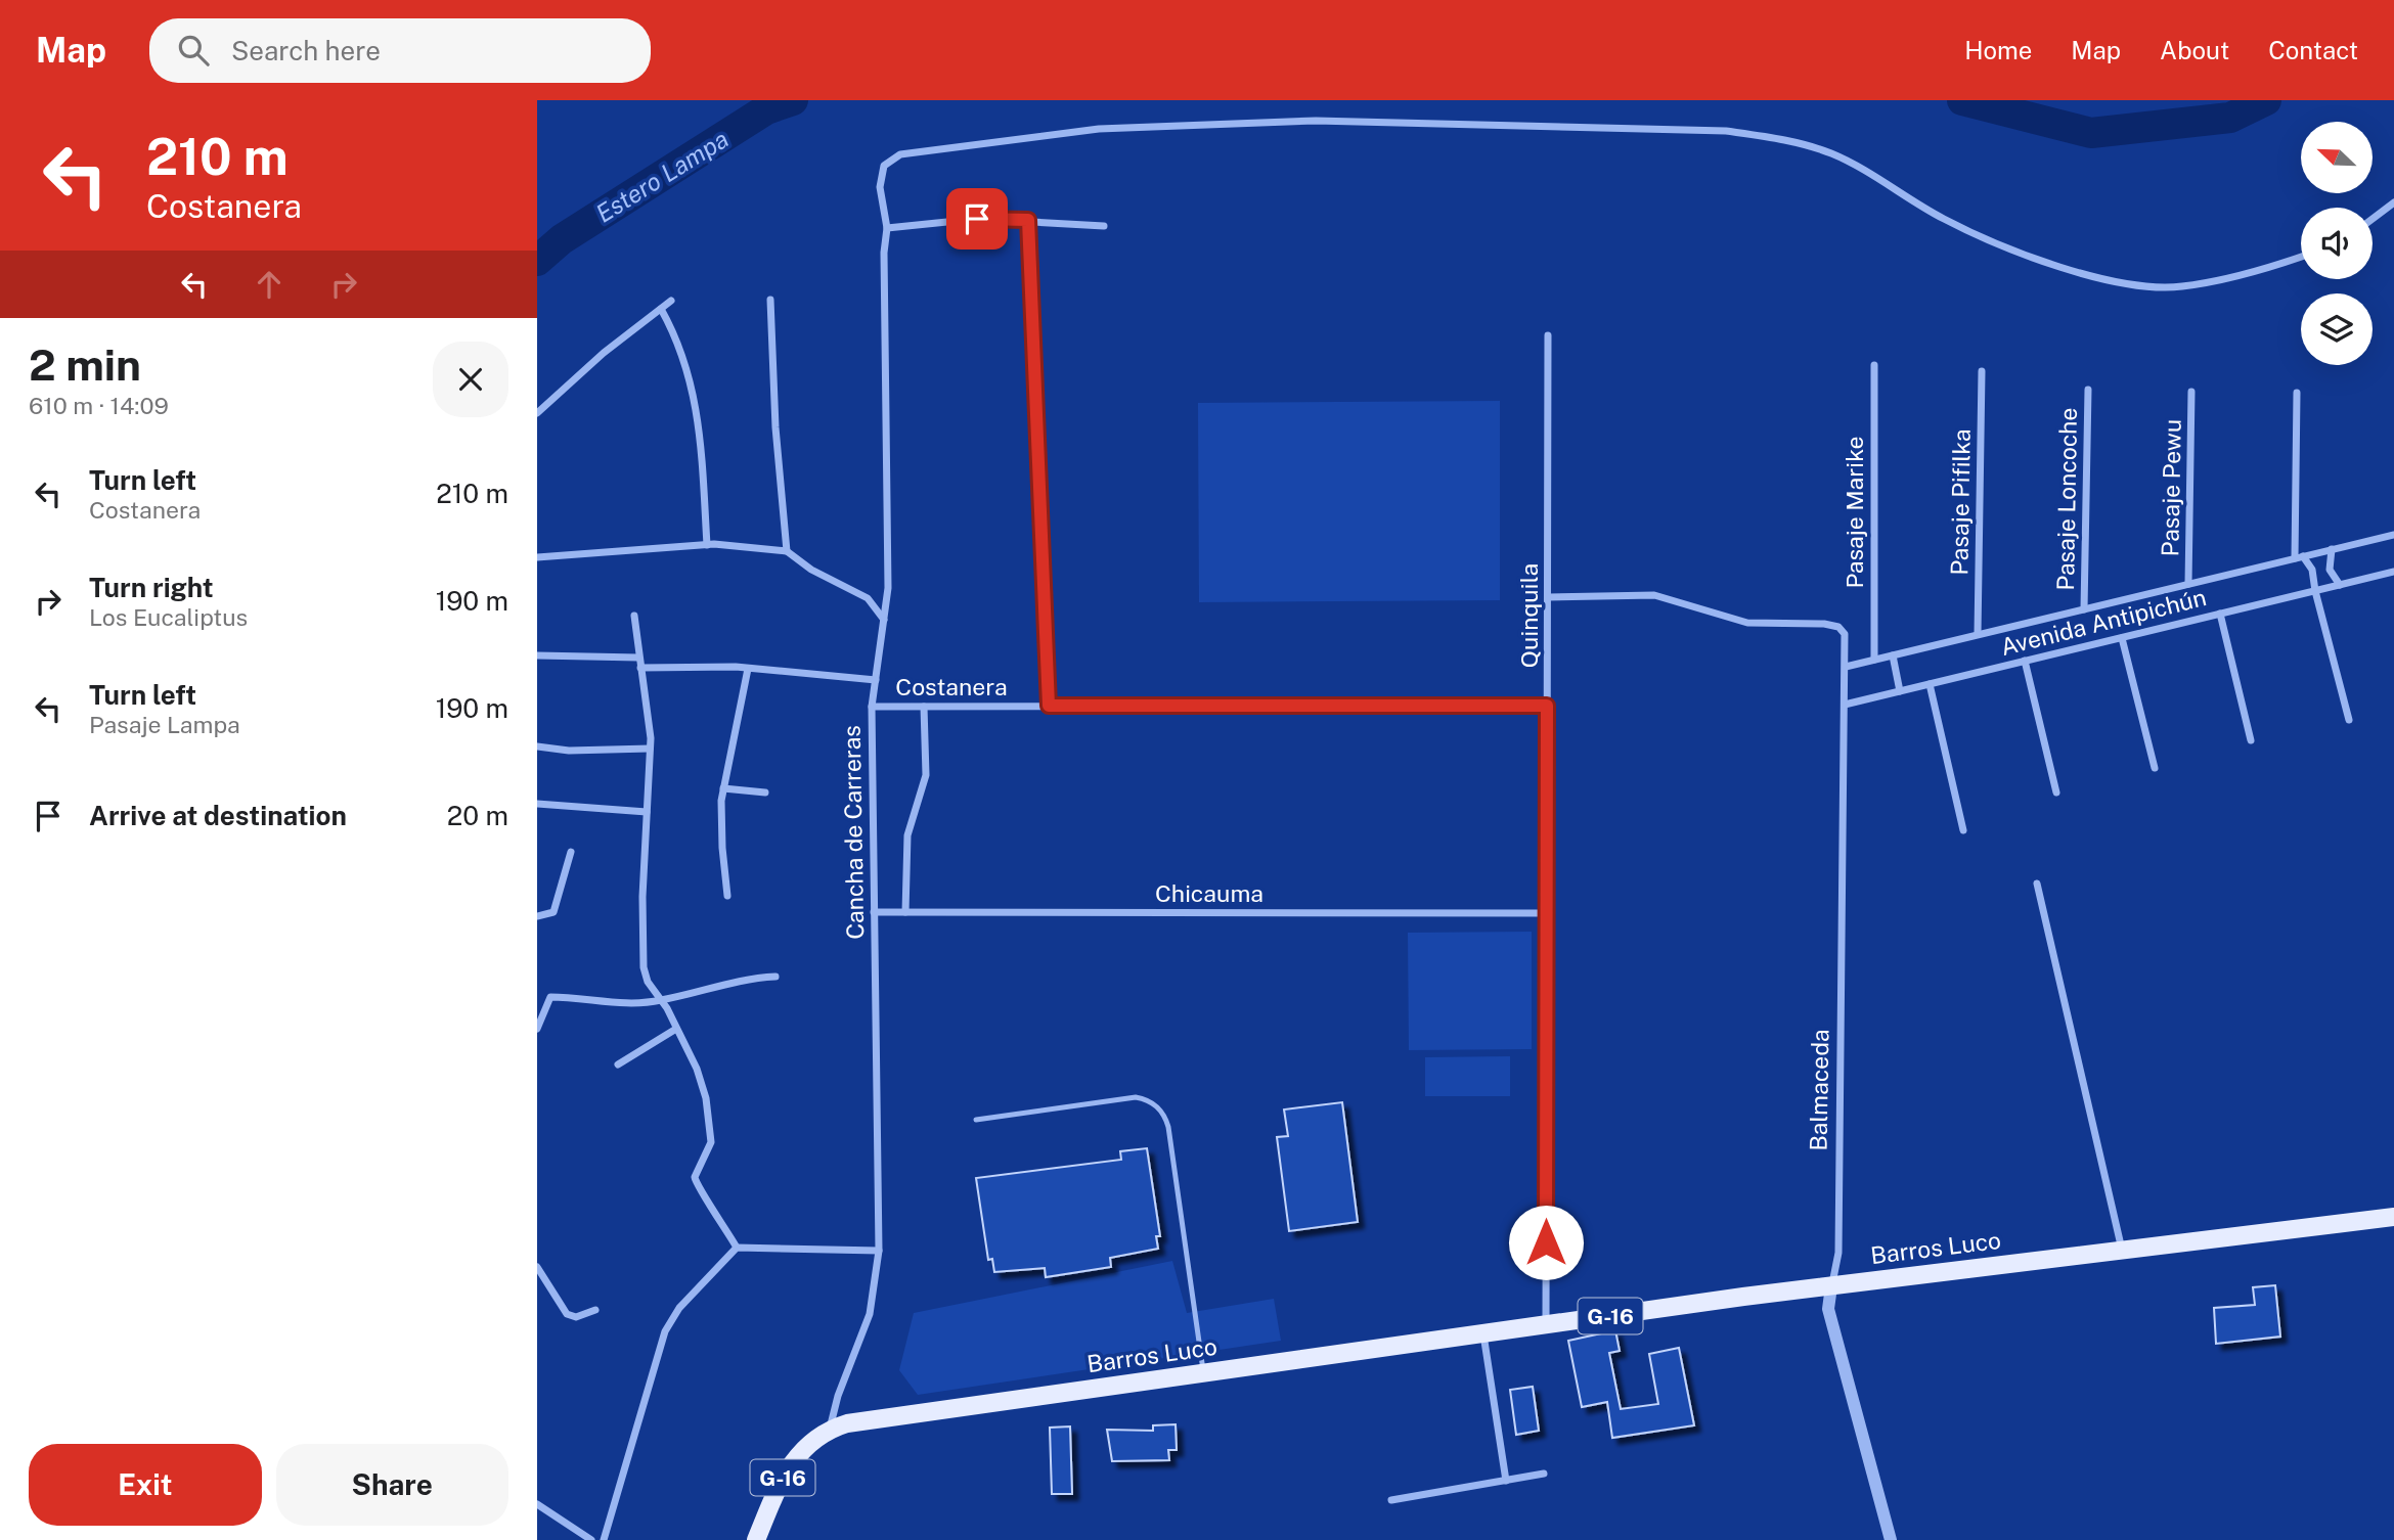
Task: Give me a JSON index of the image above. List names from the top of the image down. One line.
{"streets":{"main road":["Barros Luco","G-16"],"street":["Pasaje Pewu","Pasaje Loncoche","Pasaje Pifilka","Pasaje Marike","Quinquila","Avenida Antipichún","Costanera","Cancha de Carreras","Chicauma","Balmaceda"]},"crossings":[["Pasaje Pewu","Avenida Antipichún"],["Pasaje Loncoche","Avenida Antipichún"],["Pasaje Pifilka","Avenida Antipichún"],["Pasaje Marike","Avenida Antipichún"],["Quinquila","Costanera"],["Quinquila","Chicauma"],["Quinquila","Balmaceda"],["Quinquila","Barros Luco"],["Avenida Antipichún","Balmaceda"],["Costanera","Cancha de Carreras"],["Cancha de Carreras","Chicauma"],["Cancha de Carreras","Barros Luco"],["Cancha de Carreras","G-16"],["Balmaceda","Barros Luco"],["Barros Luco","G-16"]],"water":["Estero Lampa"],"north":"top left","page":{"header":"Map","search":"Search here","nav":["Home","Map","About","Contact"],"turn":["210 m","Costanera"],"heading":["2 min","610 m · 14:09"],"list":[{"name":"Turn left","note":"Costanera","value":"210 m"},{"name":"Turn right","note":"Los Eucaliptus","value":"190 m"},{"name":"Turn left","note":"Pasaje Lampa","value":"190 m"},{"name":"Arrive at destination","value":"20 m"}],"buttons":["Exit","Share"]}}
